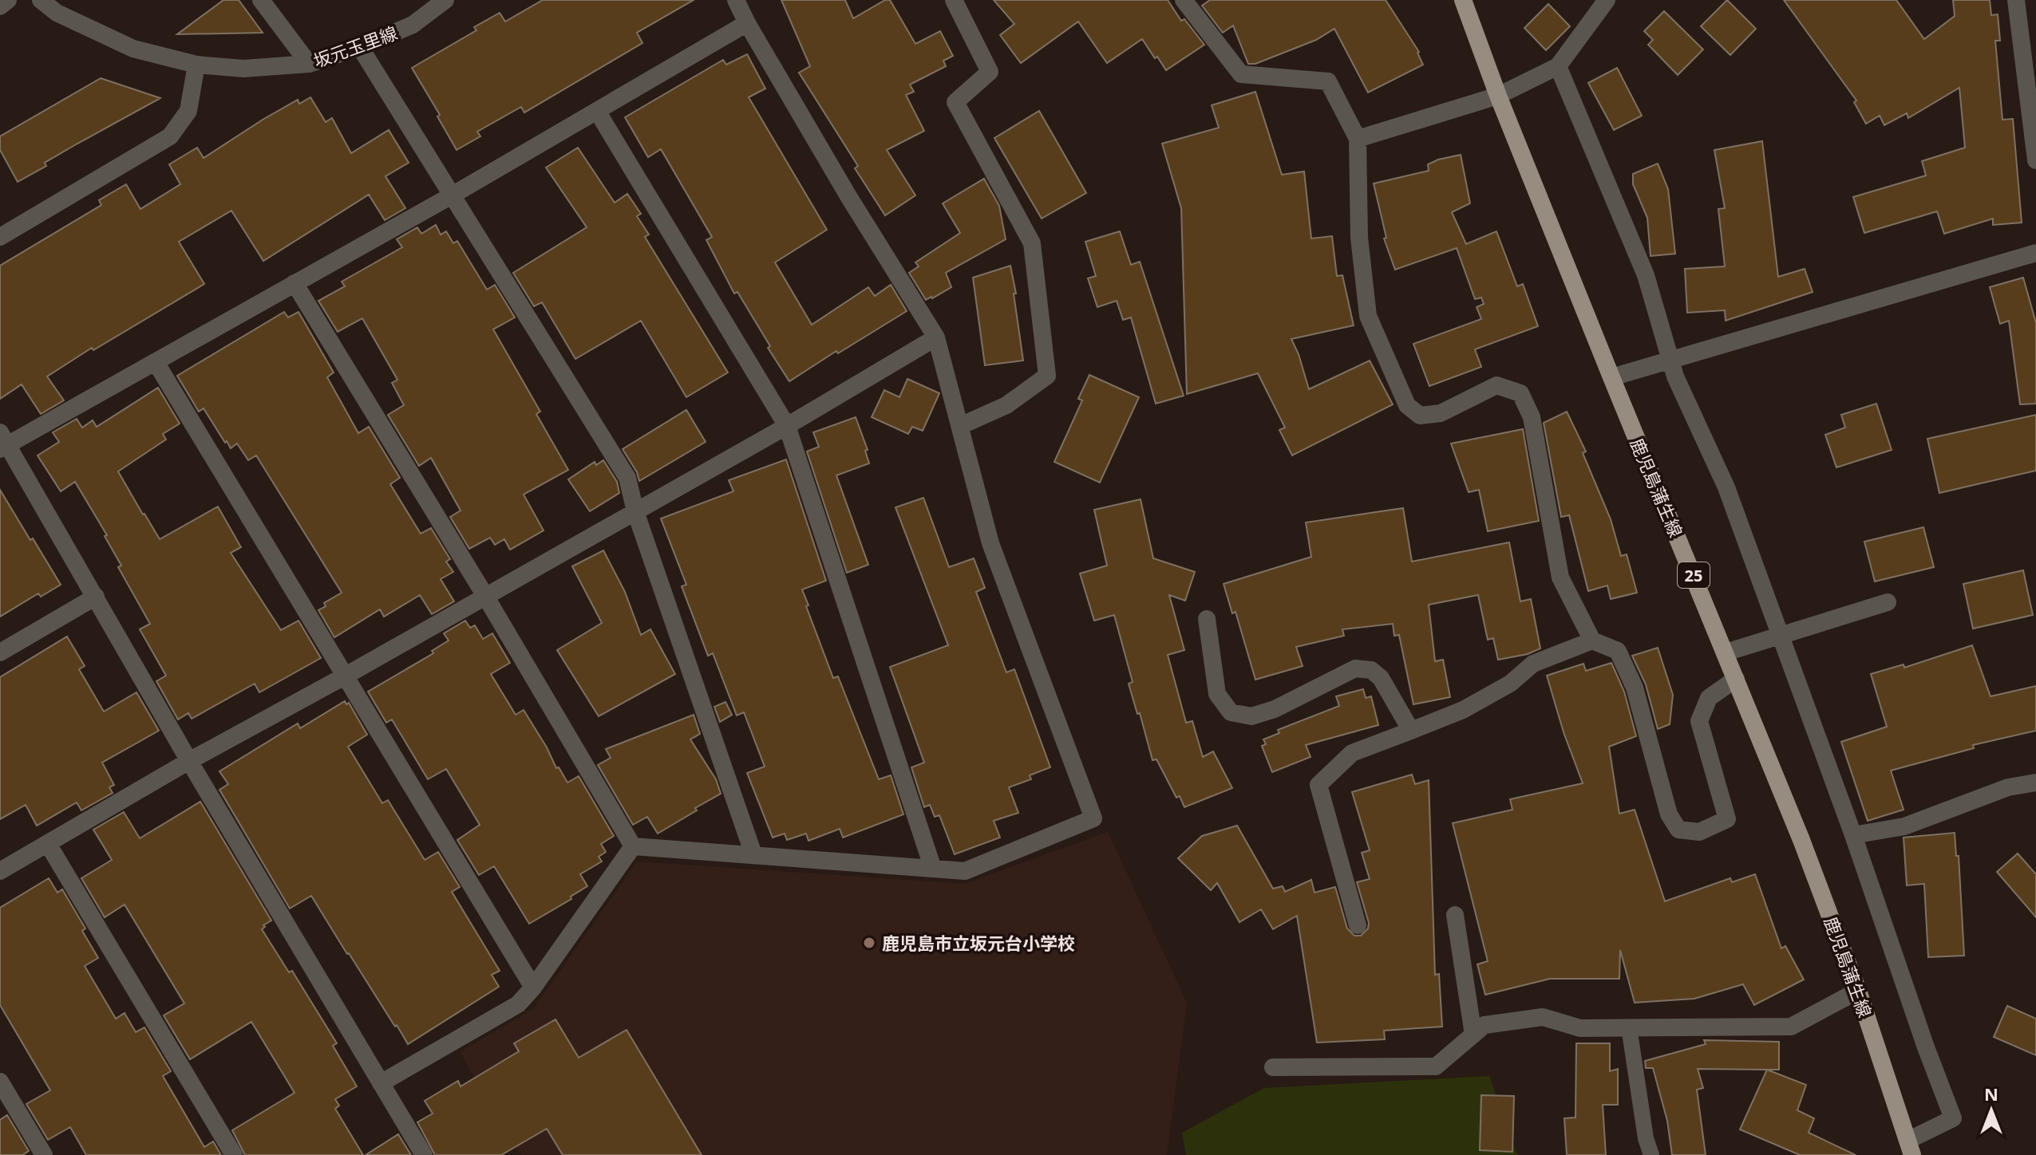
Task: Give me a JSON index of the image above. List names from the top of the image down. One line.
{"streets":{"main road":["鹿児島蒲生線","25"],"street":["坂元玉里線"]},"places":["鹿児島市立坂元台小学校"],"north":"top"}
